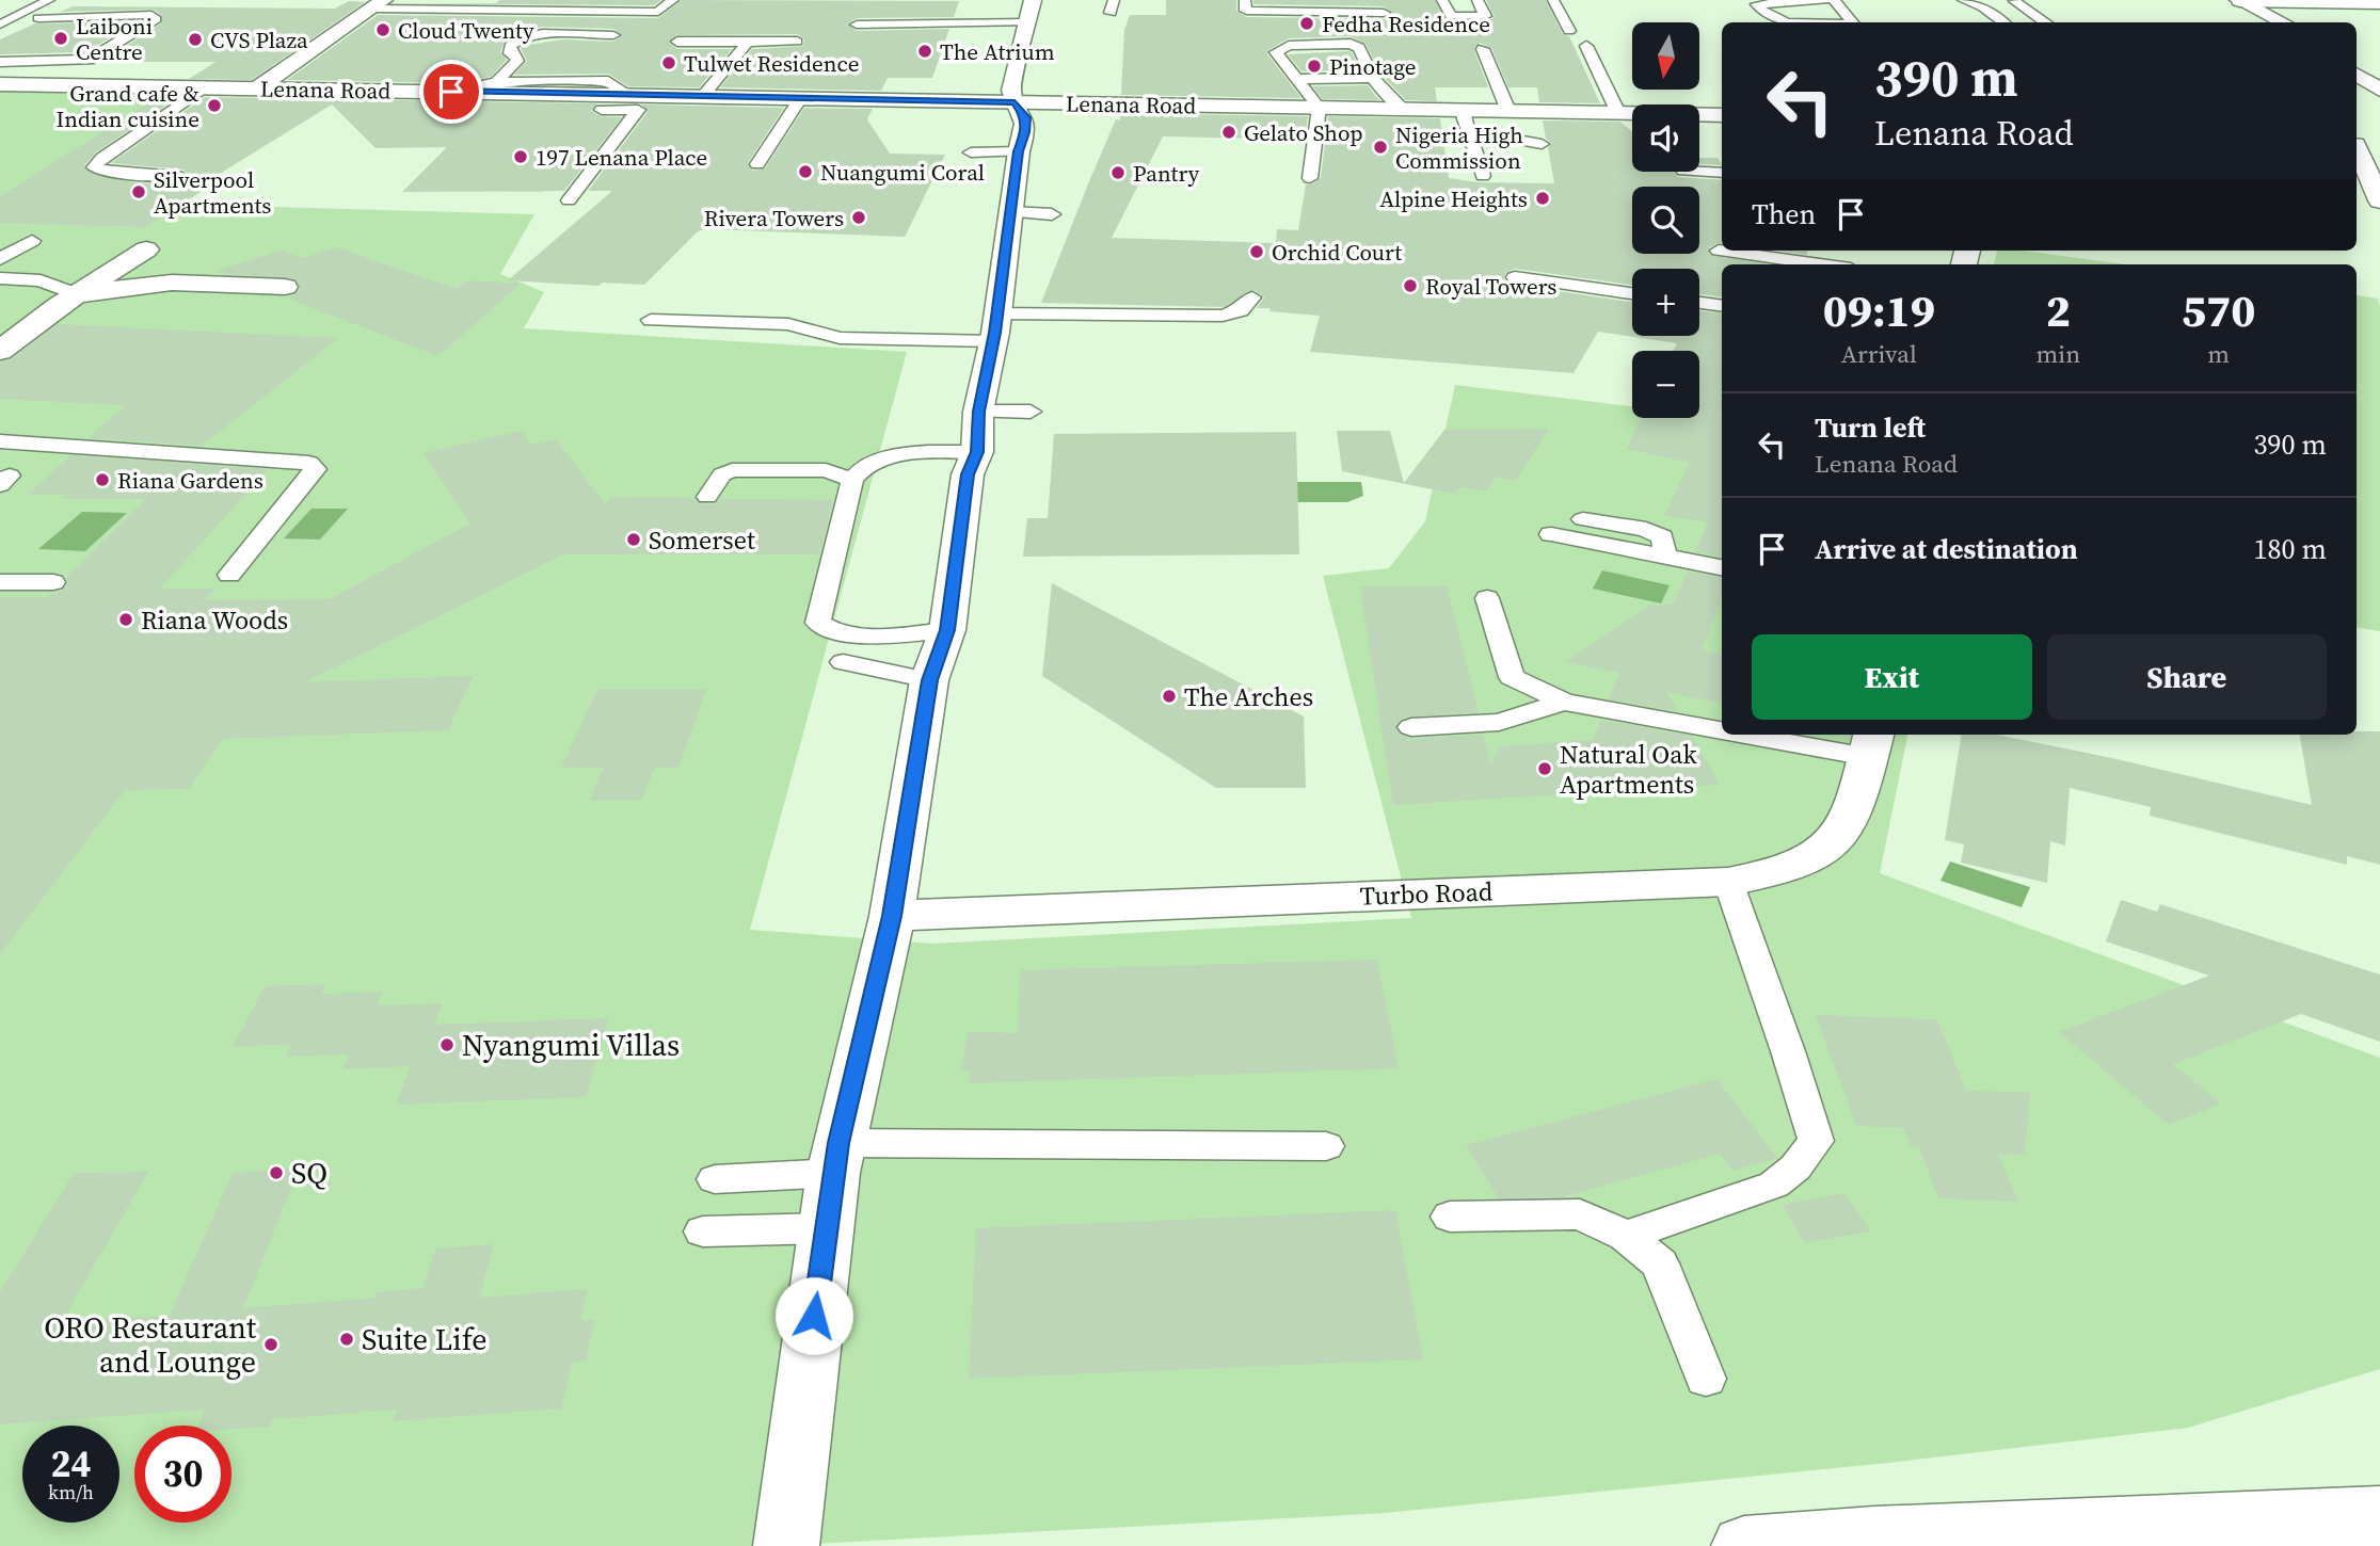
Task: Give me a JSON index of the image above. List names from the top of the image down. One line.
{"streets":{"street":["Lenana Road","Turbo Road"]},"places":["Fedha Residence","Cloud Twenty","Laiboni Centre","CVS Plaza","The Atrium","Tulwet Residence","Pinotage","Grand cafe & Indian cuisine","Gelato Shop","Nigeria High Commission","197 Lenana Place","Nuangumi Coral","Pantry","Silverpool Apartments","Alpine Heights","Rivera Towers","Orchid Court","Royal Towers","Riana Gardens","Somerset","Riana Woods","The Arches","Natural Oak Apartments","Nyangumi Villas","SQ","Suite Life","ORO Restaurant and Lounge"],"north":"bottom","page":{"map_buttons":["+","−"],"turn":["390 m","Lenana Road"],"then":"Then","eta":["09:19","Arrival","2","min","570","m"],"list":[{"name":"Turn left","note":"Lenana Road","value":"390 m"},{"name":"Arrive at destination","value":"180 m"}],"buttons":["Exit","Share"],"speed":"24 km/h","limit":"30"}}
